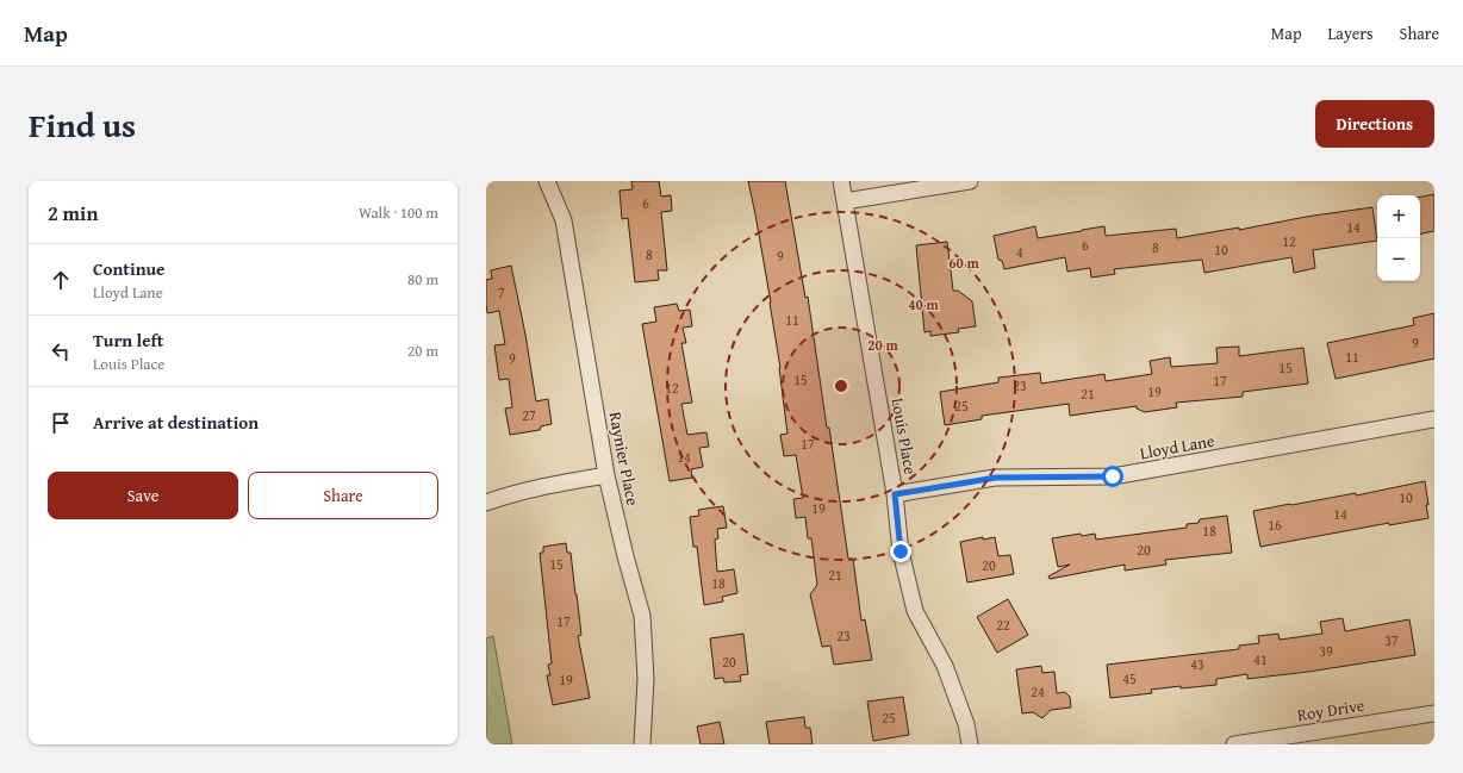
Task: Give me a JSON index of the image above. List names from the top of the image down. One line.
{"streets":{"street":["Louis Place","Lloyd Lane","Raynier Place","Roy Drive"]},"crossings":[["Louis Place","Lloyd Lane"]],"house_numbers":["6","14","12","6","8","10","4","8","9","7","11","9","11","9","15","15","17","23","12","19","21","25","27","17","14","10","19","14","16","18","20","15","20","21","18","17","22","23","37","39","41","20","43","45","19","24","25"],"page":{"header":"Map","nav":["Map","Layers","Share"],"title":"Find us","buttons":["Directions",["Save","Share"]],"heading":["2 min","Walk · 100 m"],"map_buttons":["+","−"],"list":[["Continue","Lloyd Lane","80 m"],["Turn left","Louis Place","20 m"],"Arrive at destination"]},"rings":["60 m","40 m","20 m"]}
